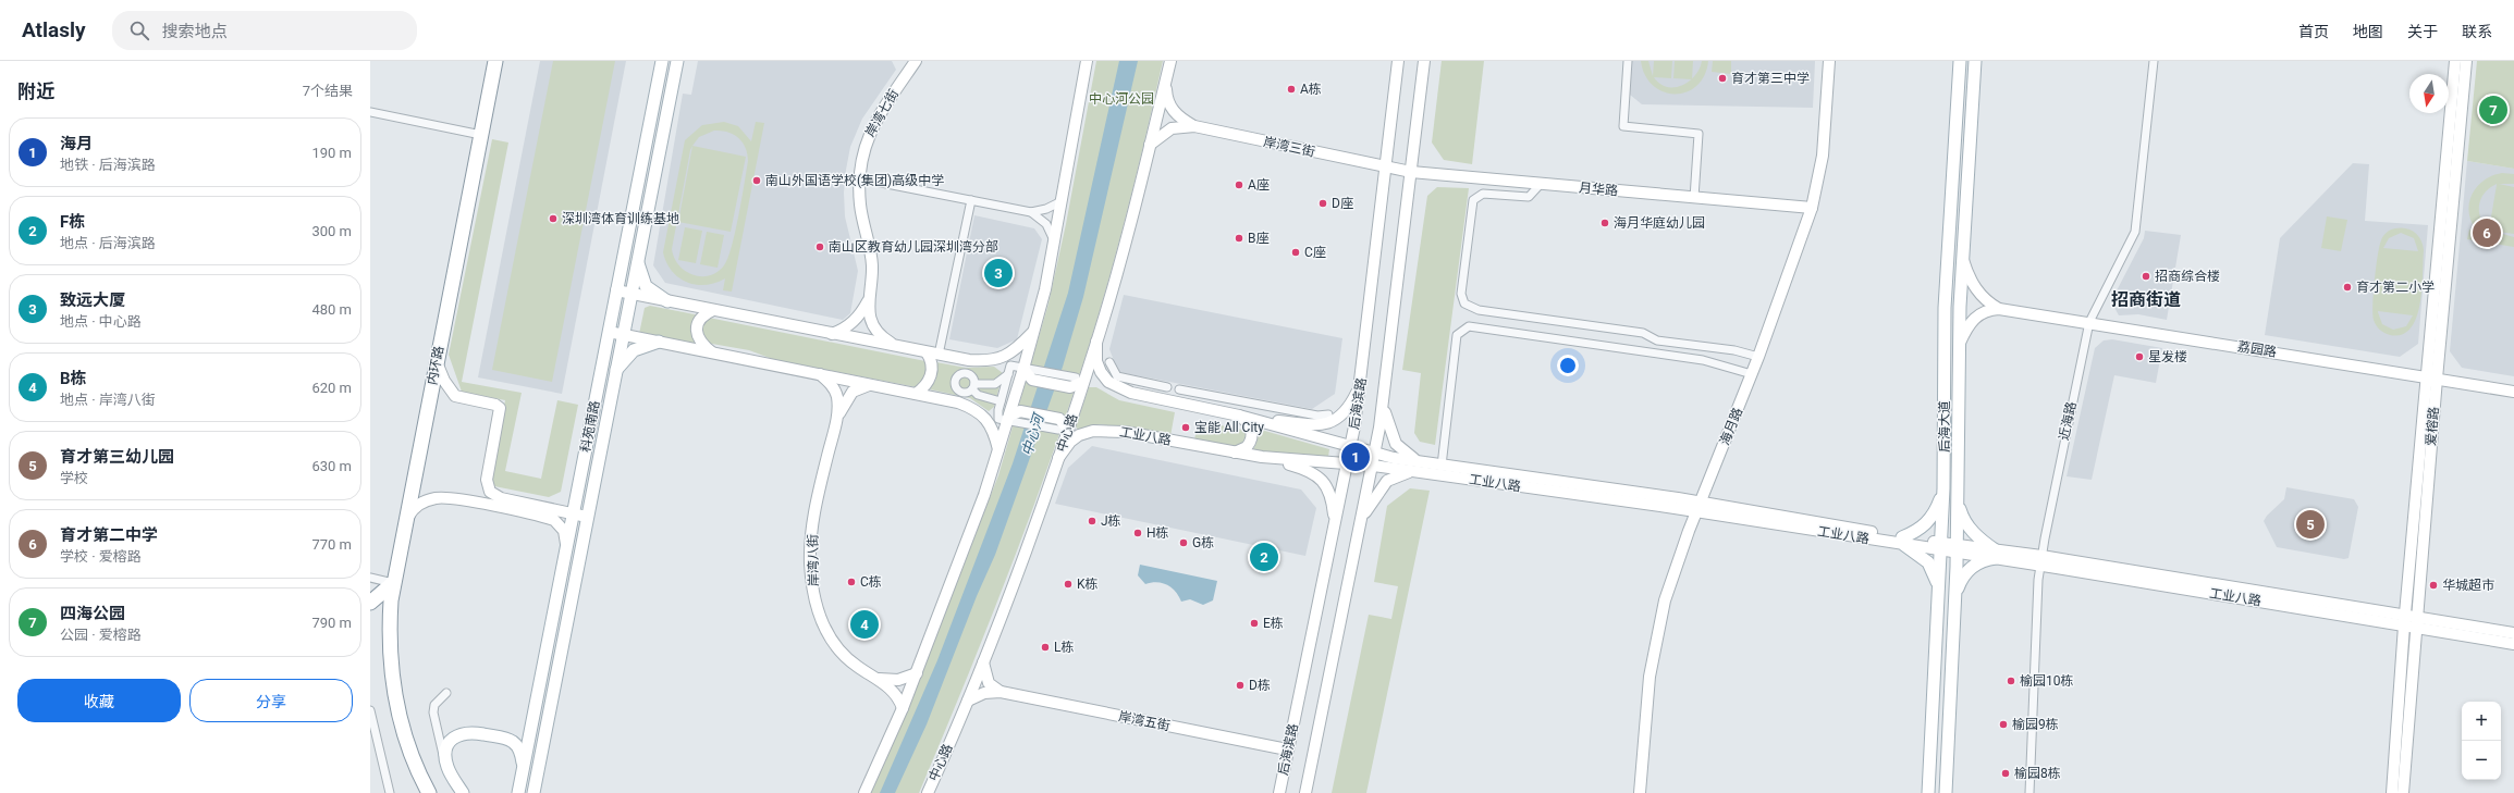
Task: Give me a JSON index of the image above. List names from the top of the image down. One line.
{"streets":{"highway":["内环路"],"main road":["岸湾七街","岸湾三街","月华路","荔园路","后海滨路","科苑南路","海月路","后海大道","爱榕路","中心路","工业八路","岸湾八街","岸湾五街"],"street":["近海路"]},"crossings":[["岸湾三街","月华路"],["岸湾三街","后海滨路"],["月华路","后海滨路"],["月华路","海月路"],["荔园路","近海路"],["荔园路","后海大道"],["荔园路","爱榕路"],["后海滨路","工业八路"],["后海滨路","岸湾五街"],["近海路","工业八路"],["海月路","工业八路"],["后海大道","工业八路"],["爱榕路","工业八路"],["中心路","工业八路"]],"districts":["招商街道"],"water":["中心河"],"parks":["中心河公园"],"places":["育才第三中学","A栋","南山外国语学校(集团)高级中学","A座","D座","深圳湾体育训练基地","海月华庭幼儿园","B座","南山区教育幼儿园深圳湾分部","C座","招商综合楼","育才第二小学","星发楼","宝能 All City","J栋","H栋","G栋","C栋","K栋","华城超市","E栋","L栋","榆园10栋","D栋","榆园9栋","榆园8栋"],"north":"bottom","page":{"header":"Atlasly","search":"搜索地点","nav":["首页","地图","关于","联系"],"heading":["附近","7个结果"],"pins":["7","6","3","1","5","2","4"],"list":[{"mark":"1","name":"海月","note":"地铁 · 后海滨路","value":"190 m"},{"mark":"2","name":"F栋","note":"地点 · 后海滨路","value":"300 m"},{"mark":"3","name":"致远大厦","note":"地点 · 中心路","value":"480 m"},{"mark":"4","name":"B栋","note":"地点 · 岸湾八街","value":"620 m"},{"mark":"5","name":"育才第三幼儿园","note":"学校","value":"630 m"},{"mark":"6","name":"育才第二中学","note":"学校 · 爱榕路","value":"770 m"},{"mark":"7","name":"四海公园","note":"公园 · 爱榕路","value":"790 m"}],"buttons":["收藏","分享"],"map_buttons":["+","−"]}}
